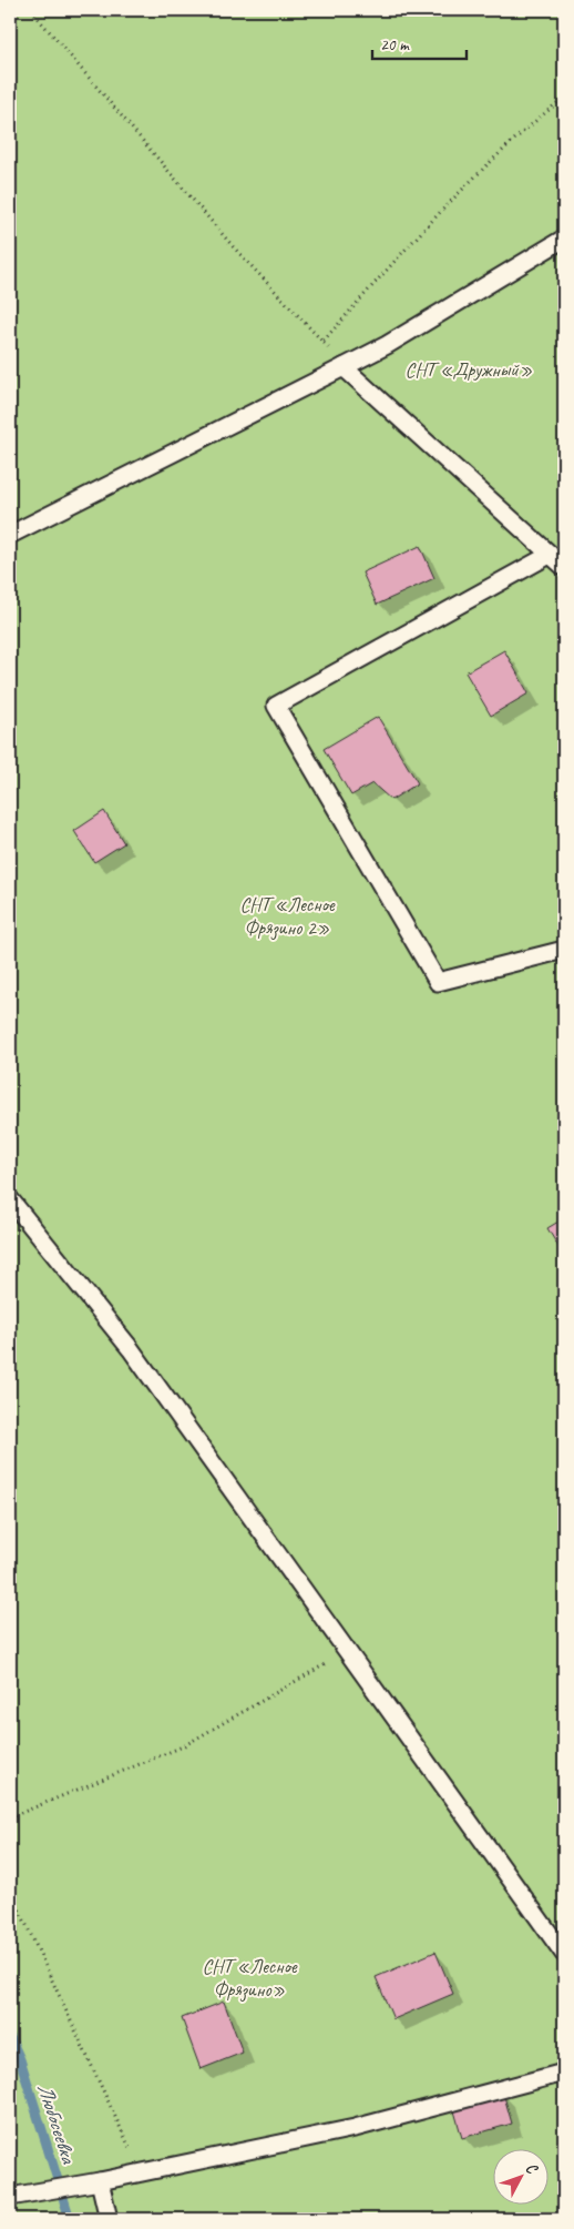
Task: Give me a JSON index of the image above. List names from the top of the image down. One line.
{"water":["Любосеевка"],"parks":["СНТ «Дружный»","СНТ «Лесное Фрязино 2»","СНТ «Лесное Фрязино»"],"scale_bar":"20 m","north":"top right"}
